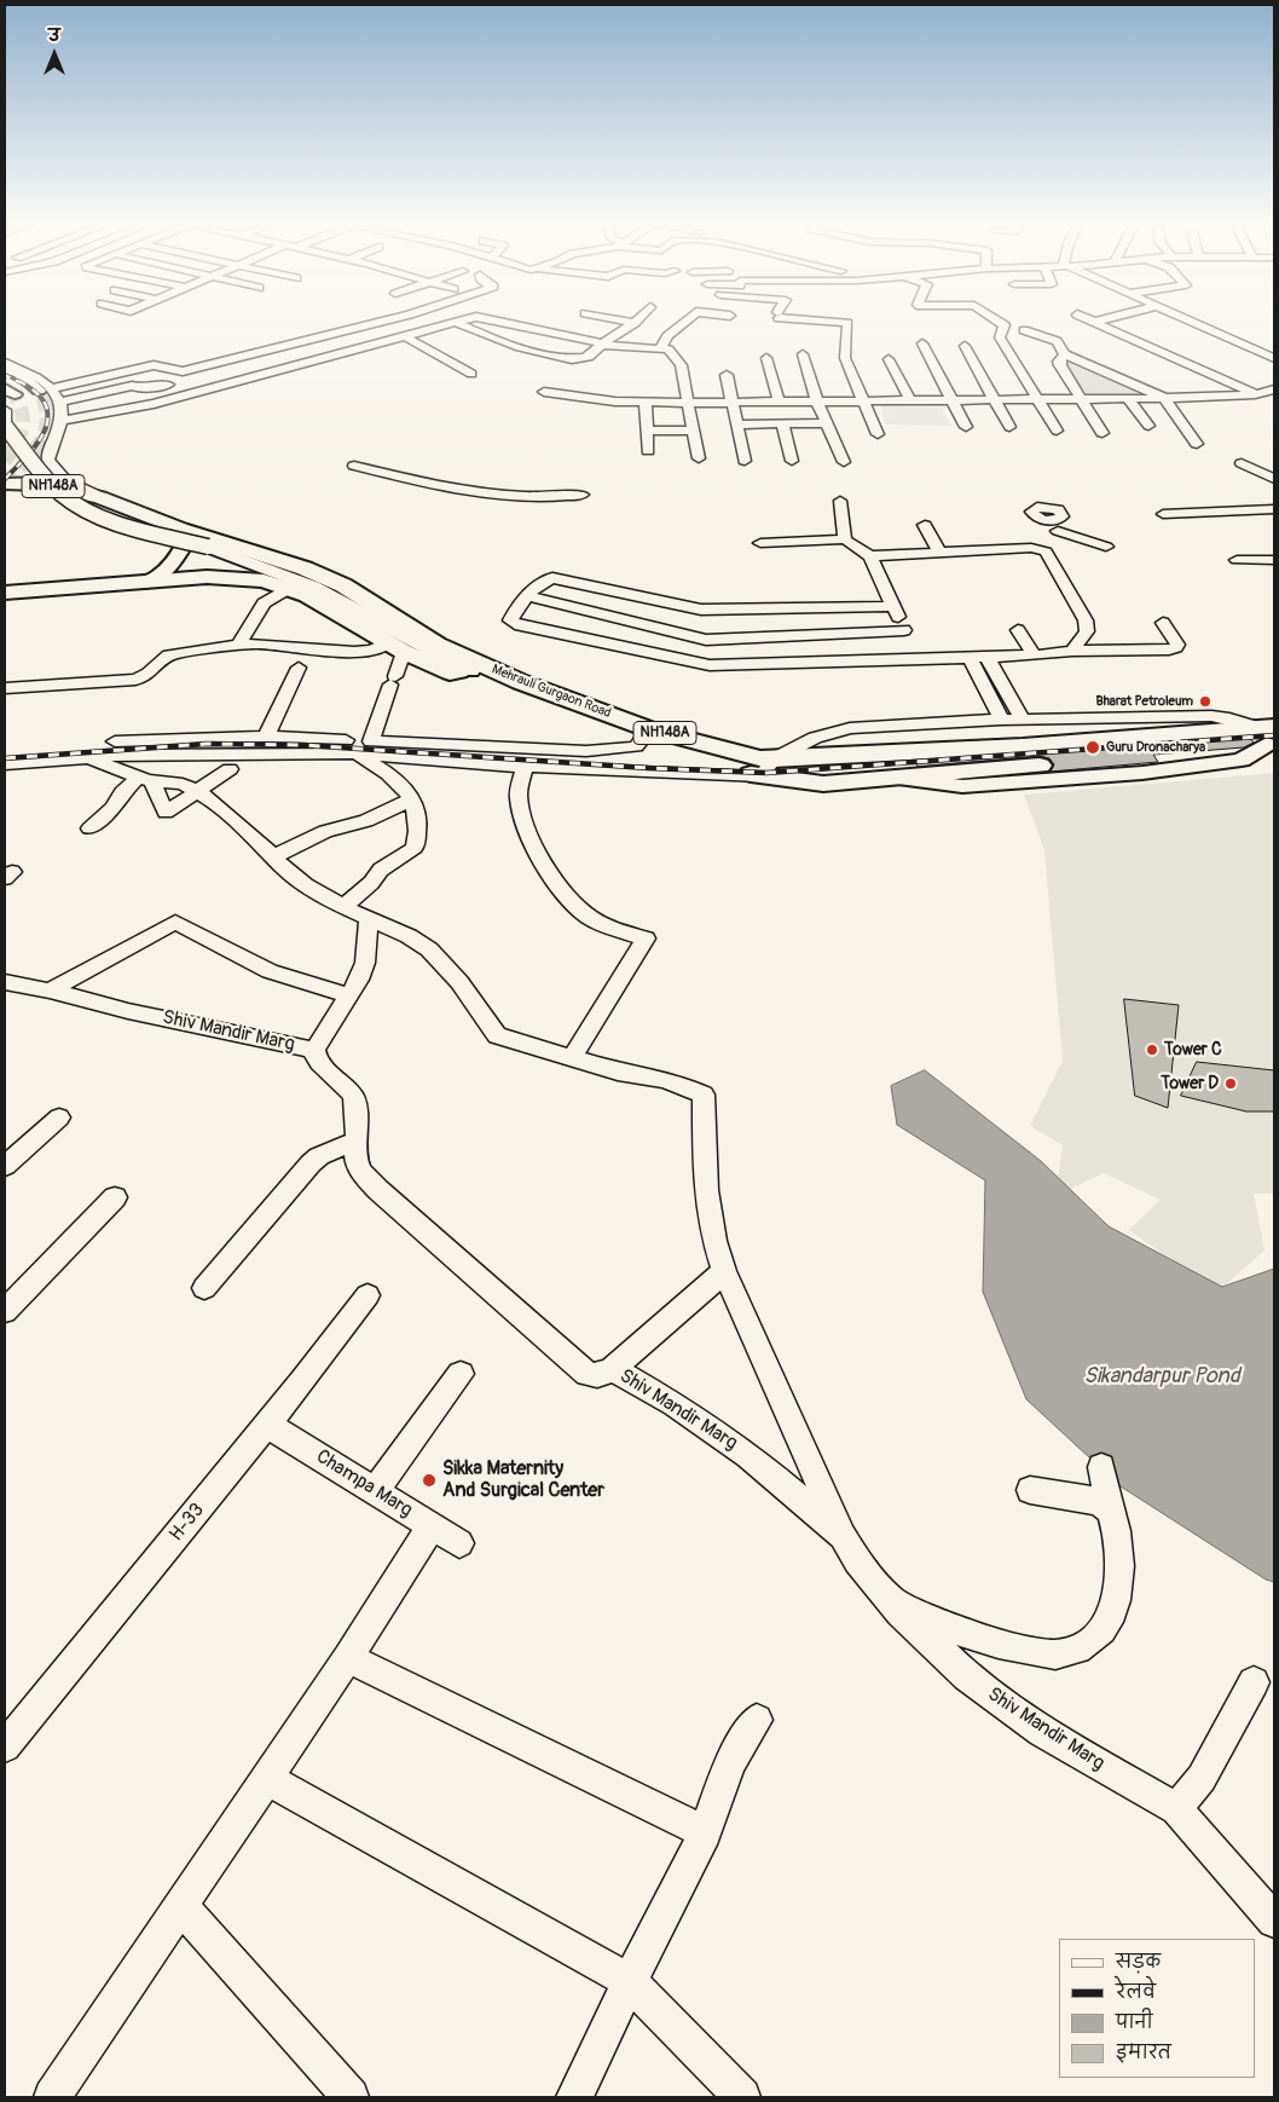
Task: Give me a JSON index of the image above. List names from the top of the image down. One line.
{"streets":{"highway":["NH148A","Mehrauli Gurgaon Road"],"street":["Shiv Mandir Marg","Champa Marg","H-33"]},"crossings":[["Champa Marg","H-33"]],"water":["Sikandarpur Pond"],"places":["Bharat Petroleum","Guru Dronacharya","Tower C","Tower D","Sikka Maternity And Surgical Center"],"legend":["सड़क","रेलवे","पानी","इमारत"],"north":"top"}
